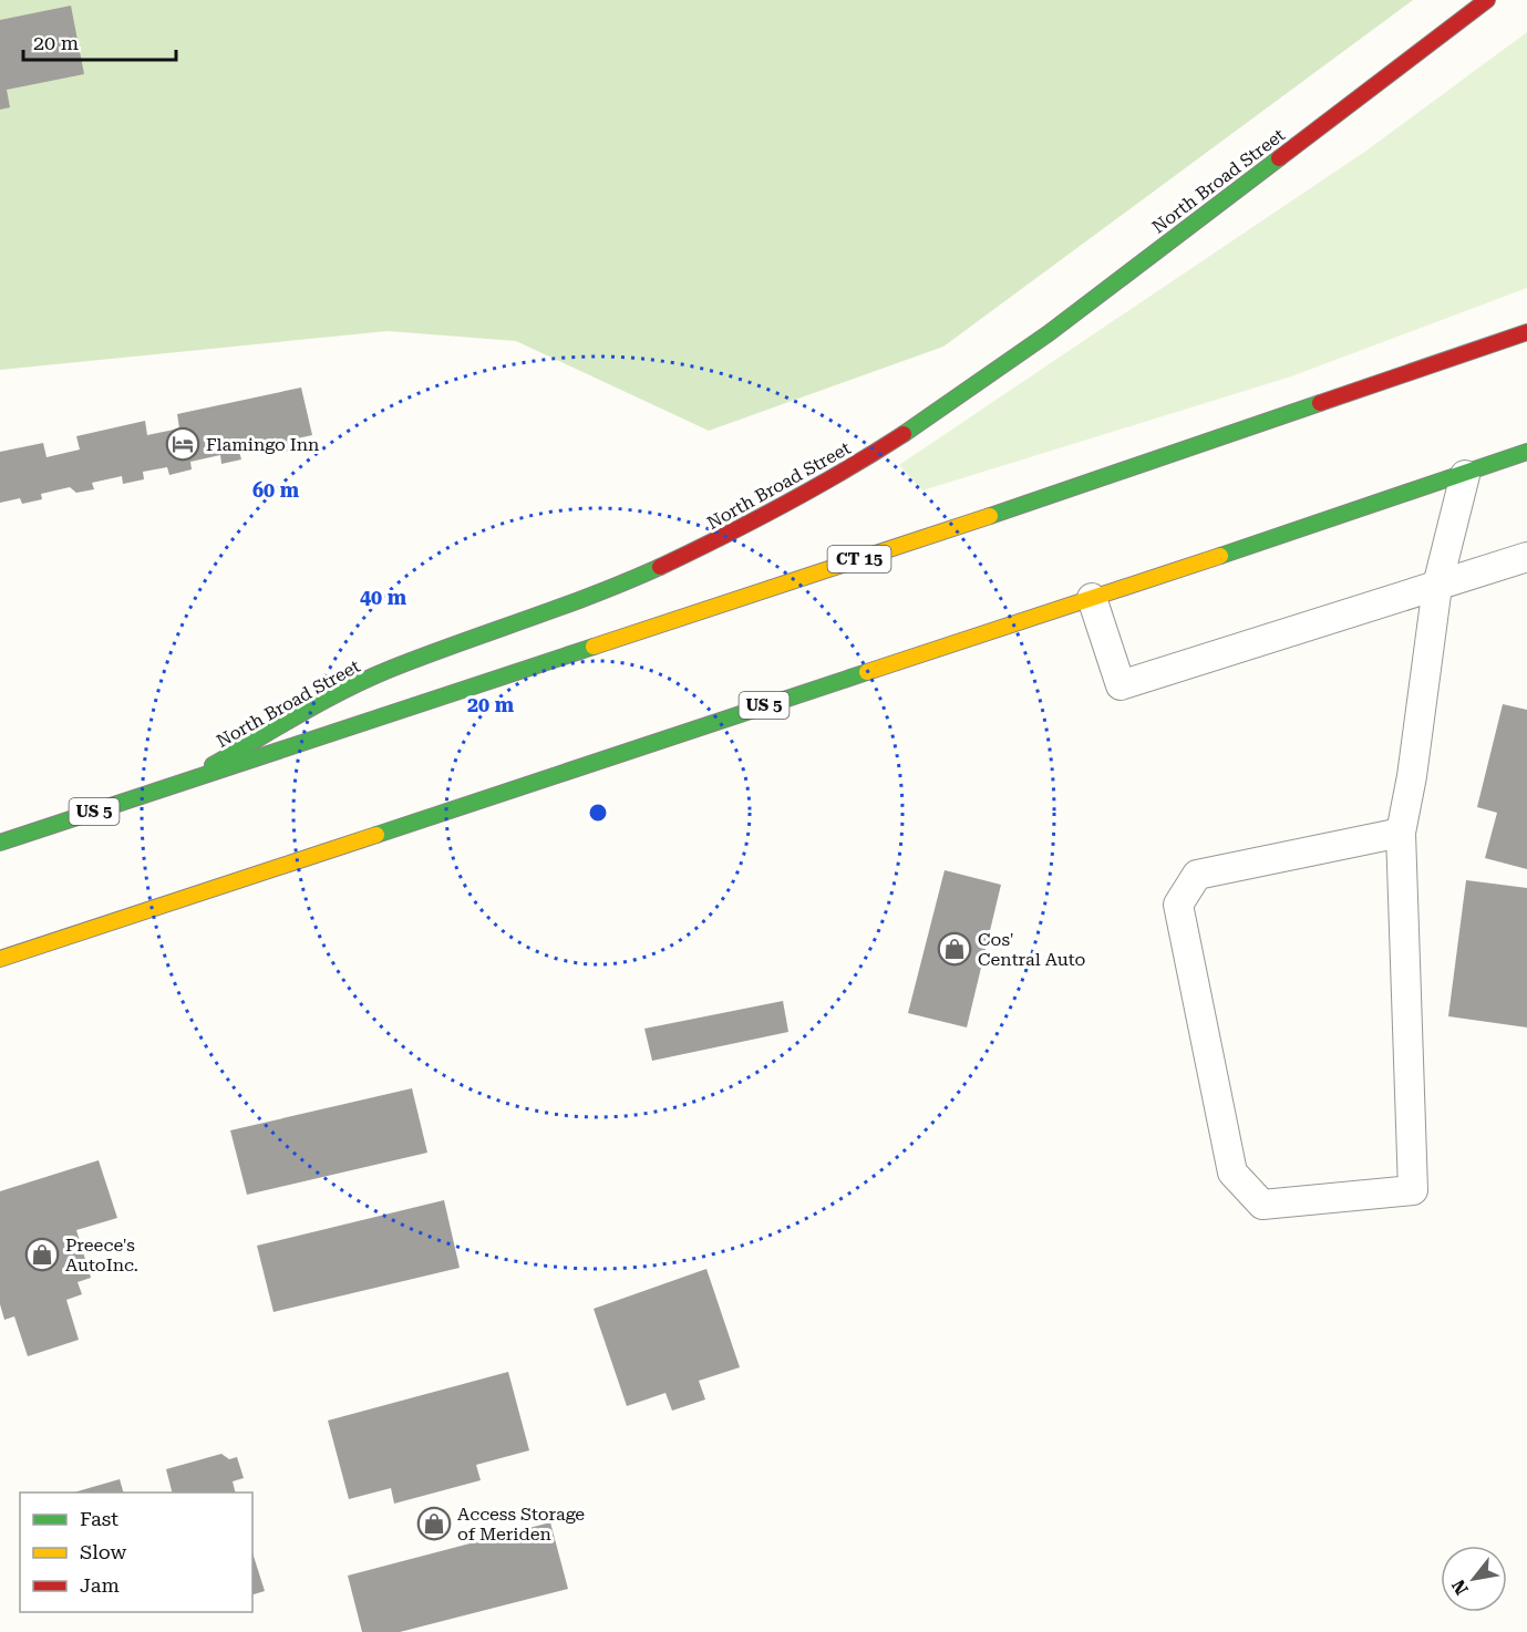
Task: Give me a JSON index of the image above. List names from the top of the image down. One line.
{"streets":{"main road":["North Broad Street","CT 15","US 5"]},"crossings":[["North Broad Street","CT 15"]],"places":{"hotel":["Flamingo Inn"],"shop":["Cos' Central Auto","Preece's AutoInc.","Access Storage of Meriden"]},"legend":["Fast","Slow","Jam"],"scale_bar":"20 m","north":"bottom left","rings":["60 m","40 m","20 m"]}
